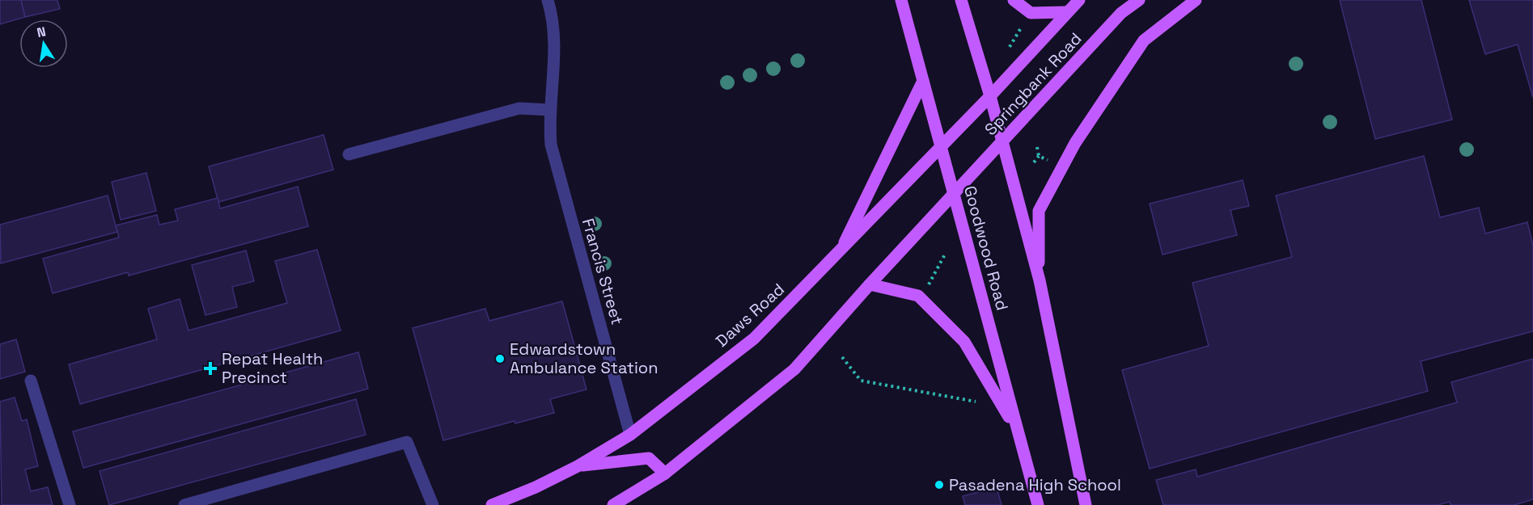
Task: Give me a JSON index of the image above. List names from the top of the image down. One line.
{"streets":{"main road":["Springbank Road","Goodwood Road","Daws Road"],"street":["Francis Street"]},"crossings":[["Springbank Road","Goodwood Road"],["Springbank Road","Daws Road"],["Goodwood Road","Daws Road"],["Francis Street","Daws Road"]],"places":{"other":["Edwardstown Ambulance Station","Pasadena High School"],"health":["Repat Health Precinct"]},"north":"top"}
